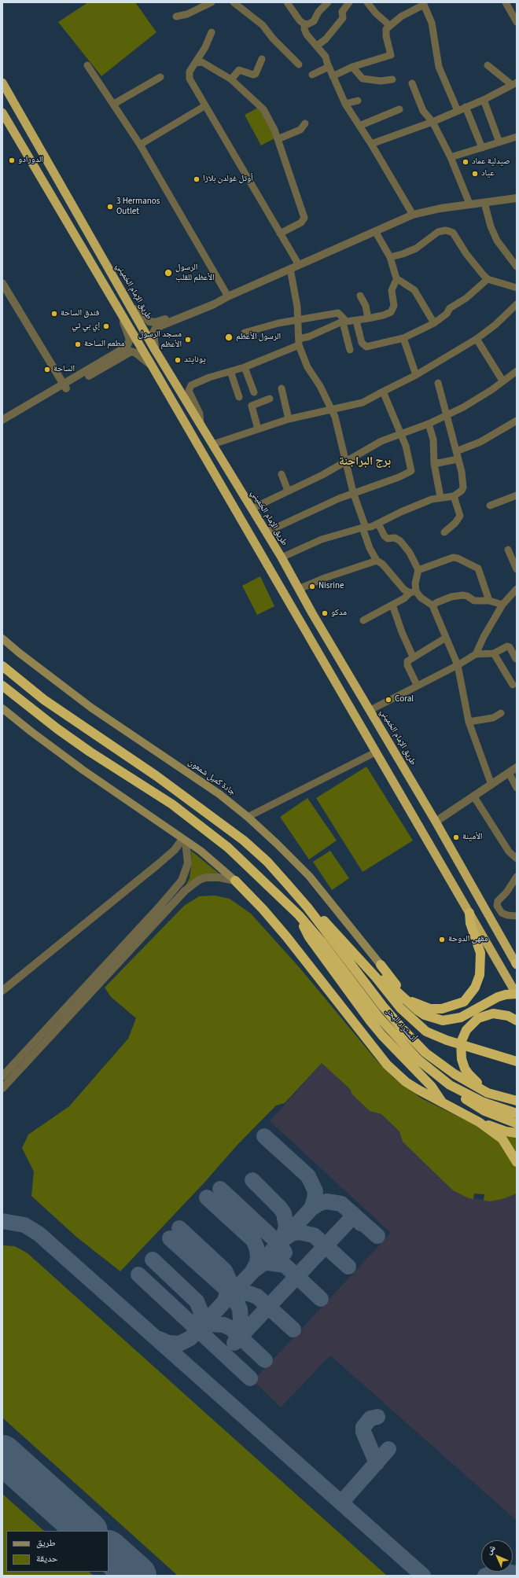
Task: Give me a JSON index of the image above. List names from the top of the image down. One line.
{"streets":{"highway":["طريق الإمام الخميني","أتستراد البحر"],"main road":["جادة كميل شمعون"]},"districts":["برج البراجنة"],"places":["الدورادو","صيدلية عماد","عياد","أوتل غولدن بلازا","3 Hermanos Outlet","الرسول الأعظم للقلب","فندق الساحة","إي بي تي","الرسول الأعظم","مسجد الرسول الأعظم","مطعم الساحة","يونايتد","الساحة","Nisrine","مدكو","Coral","الأمينة","مقهى الدوحة"],"legend":["طريق","حديقة"],"north":"top left"}
